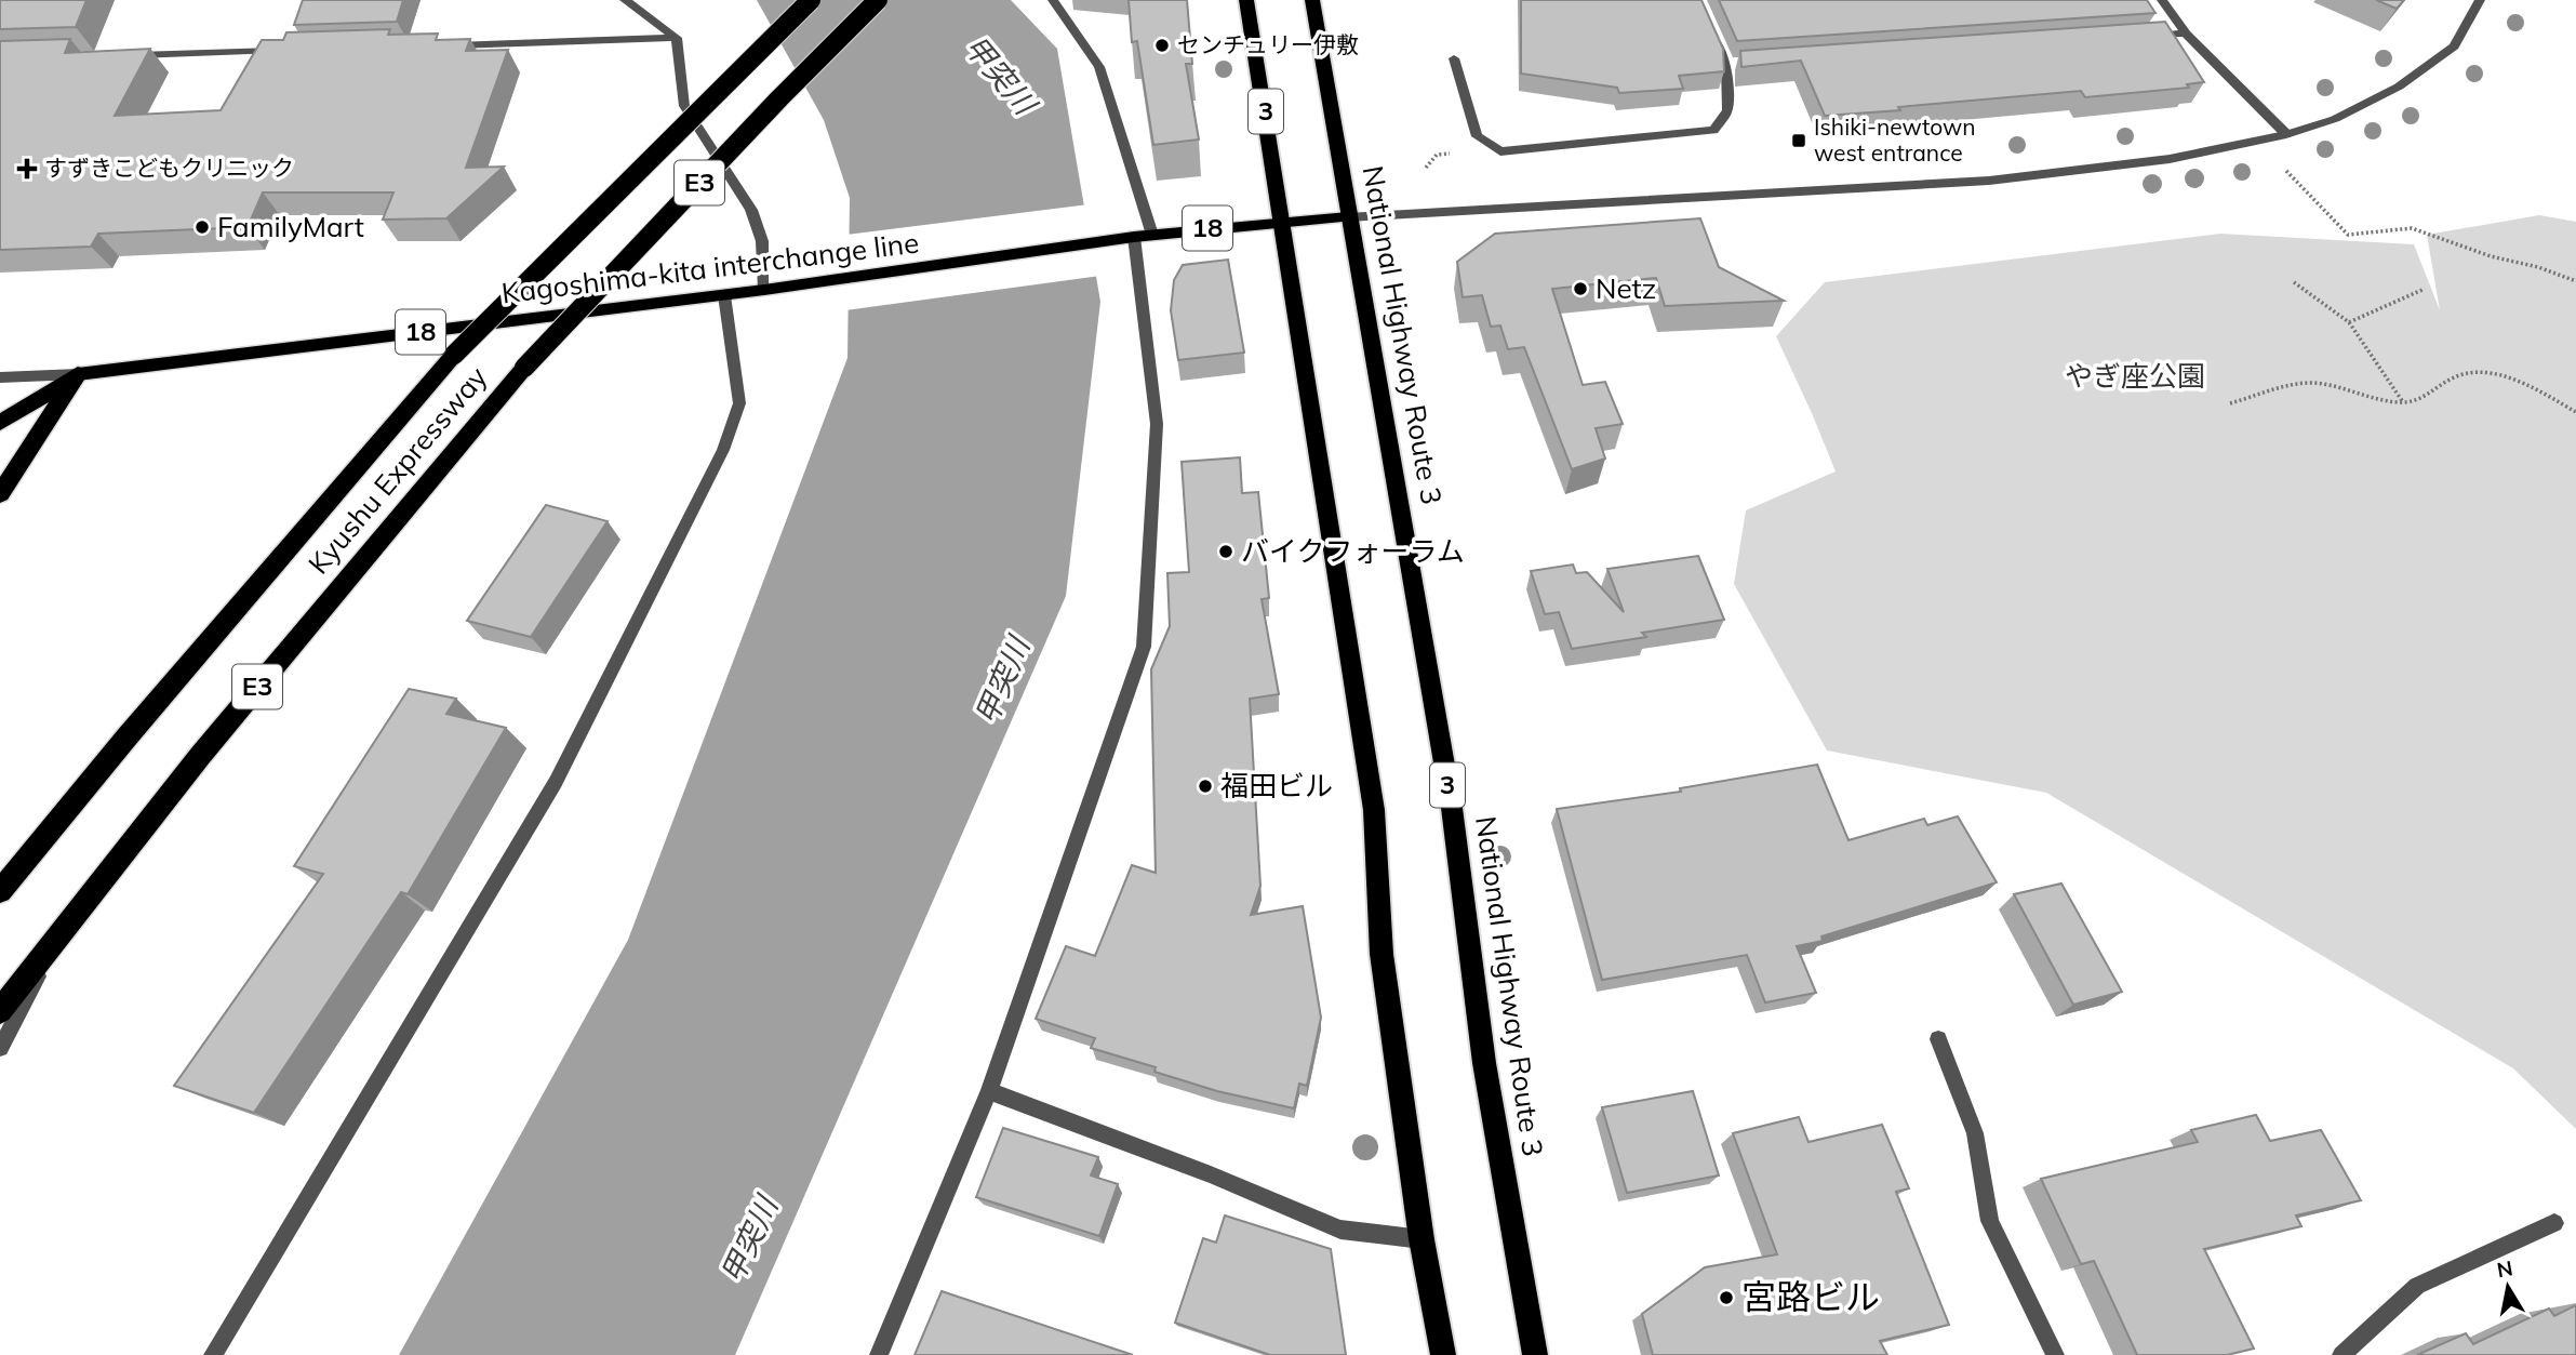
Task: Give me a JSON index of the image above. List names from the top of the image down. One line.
{"streets":{"highway":["3","E3","National Highway Route 3","Kyushu Expressway"],"main road":["18","Kagoshima-kita interchange line"]},"crossings":[["3","Kagoshima-kita interchange line"],["Kagoshima-kita interchange line","National Highway Route 3"]],"water":["甲突川"],"parks":["やぎ座公園"],"places":{"other":["センチュリー伊敷","FamilyMart","Netz","バイクフォーラム","福田ビル","宮路ビル"],"transit":["Ishiki-newtown west entrance"],"health":["すずきこどもクリニック"]},"north":"top"}
